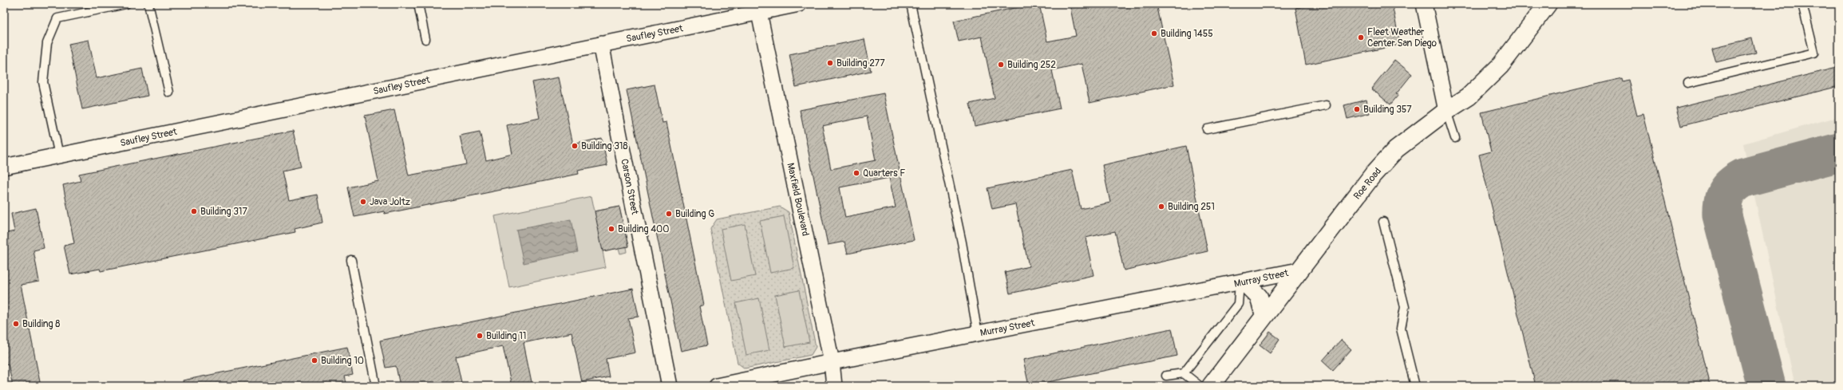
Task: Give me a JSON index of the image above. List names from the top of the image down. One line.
{"streets":{"street":["Saufley Street","Roe Road","Carson Street","Maxfield Boulevard","Murray Street"]},"crossings":[["Saufley Street","Carson Street"],["Saufley Street","Maxfield Boulevard"],["Roe Road","Murray Street"],["Maxfield Boulevard","Murray Street"]],"places":["Building 1455","Fleet Weather Center San Diego","Building 277","Building 252","Building 357","Building 318","Quarters F","Java Joltz","Building 251","Building 317","Building G","Building 400","Building 8","Building 11","Building 10"]}
